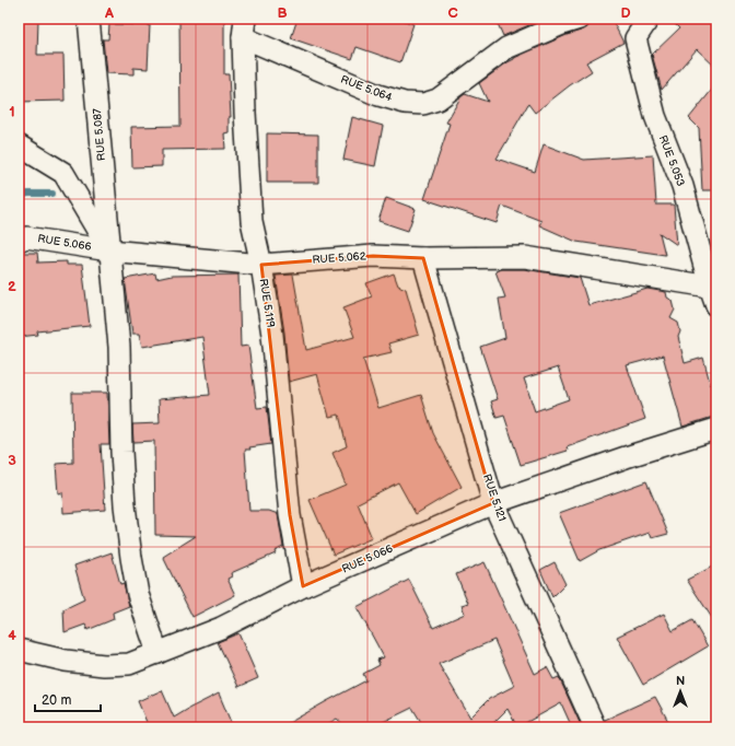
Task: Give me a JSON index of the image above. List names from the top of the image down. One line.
{"streets":{"street":["RUE 5.064","RUE 5.087","RUE 5.053","RUE 5.066","RUE 5.062","RUE 5.119","RUE 5.121"]},"crossings":[["RUE 5.064","RUE 5.119"],["RUE 5.087","RUE 5.066"],["RUE 5.087","RUE 5.062"],["RUE 5.053","RUE 5.062"],["RUE 5.066","RUE 5.062"],["RUE 5.066","RUE 5.119"],["RUE 5.066","RUE 5.121"],["RUE 5.062","RUE 5.119"],["RUE 5.062","RUE 5.121"]],"scale_bar":"20 m","north":"top","grid":{"columns":["A","B","C","D"],"rows":["1","2","3","4"]}}
